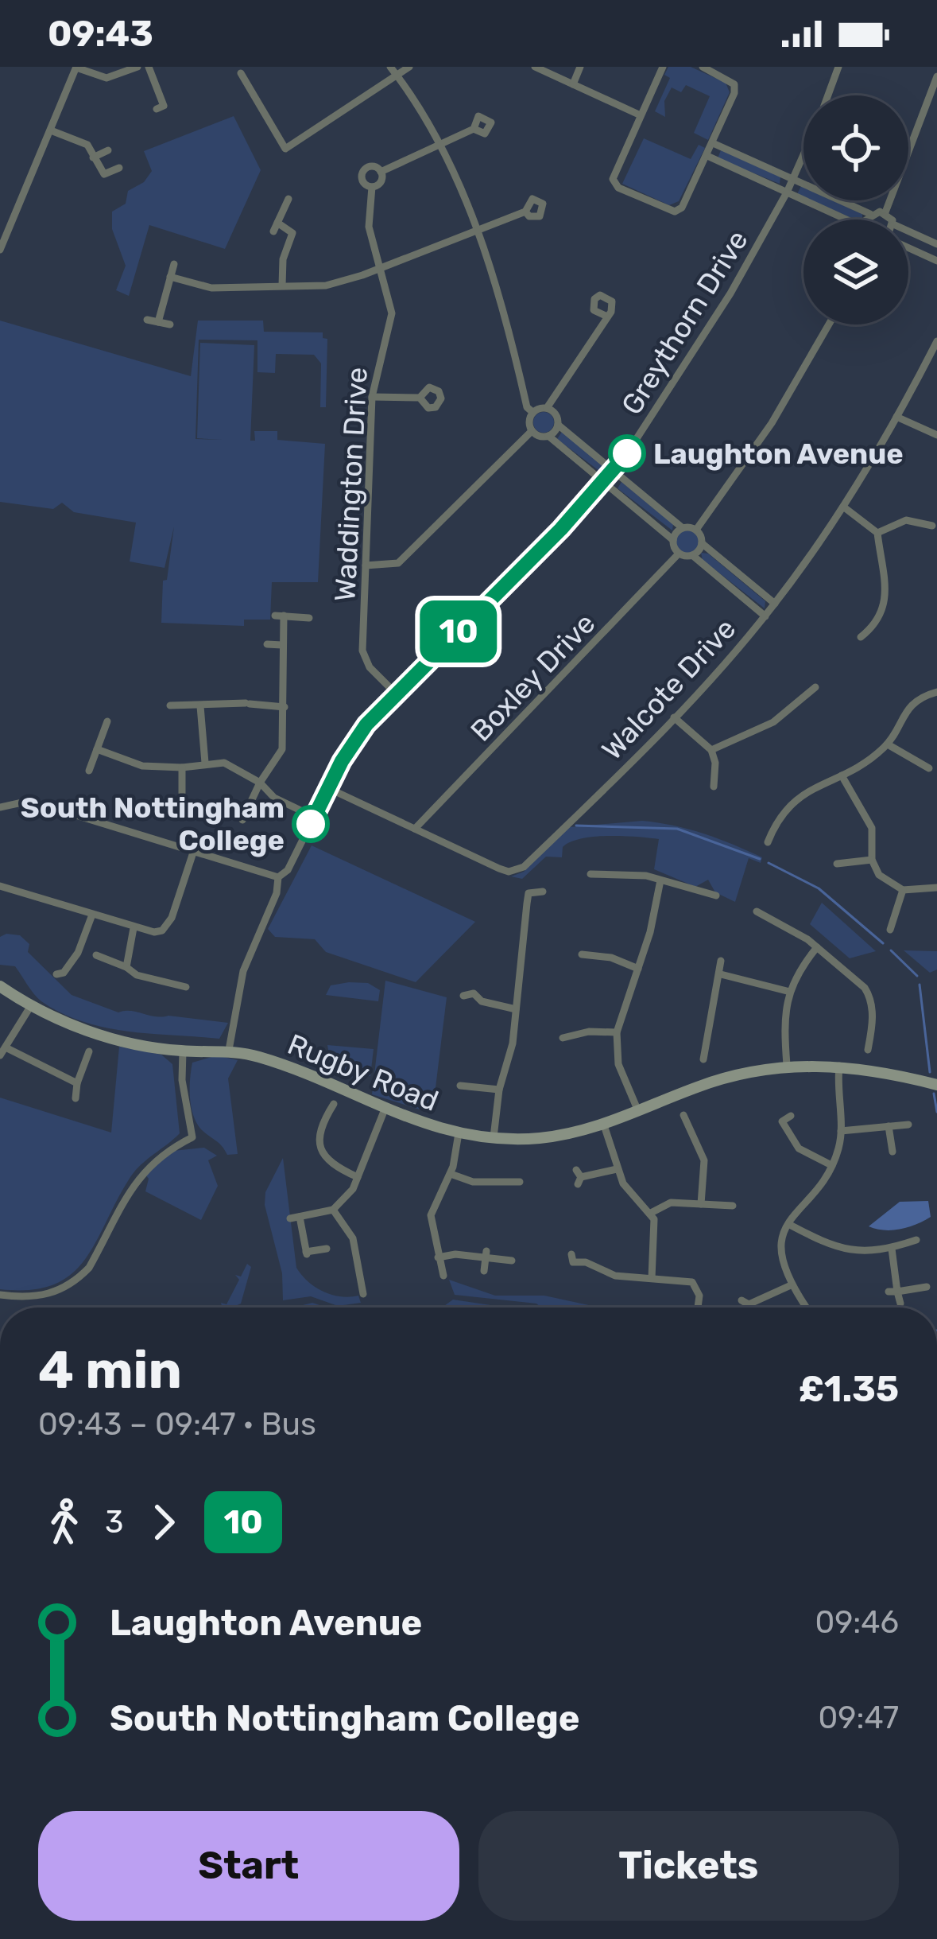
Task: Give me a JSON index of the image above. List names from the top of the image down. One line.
{"streets":{"street":["Greythorn Drive","Waddington Drive","Boxley Drive","Walcote Drive","Rugby Road"]},"crossings":[["Greythorn Drive","Waddington Drive"],["Greythorn Drive","Walcote Drive"],["Greythorn Drive","Rugby Road"],["Boxley Drive","Walcote Drive"]],"places":["Laughton Avenue","South Nottingham College"],"lines":["bus line 10"],"page":{"status":"09:43","on_map":"10","heading":["4 min","09:43 – 09:47 · Bus","£1.35"],"legs":["3","10"],"list":[{"name":"Laughton Avenue","value":"09:46"},{"name":"South Nottingham College","value":"09:47"}],"buttons":["Start","Tickets"]}}
